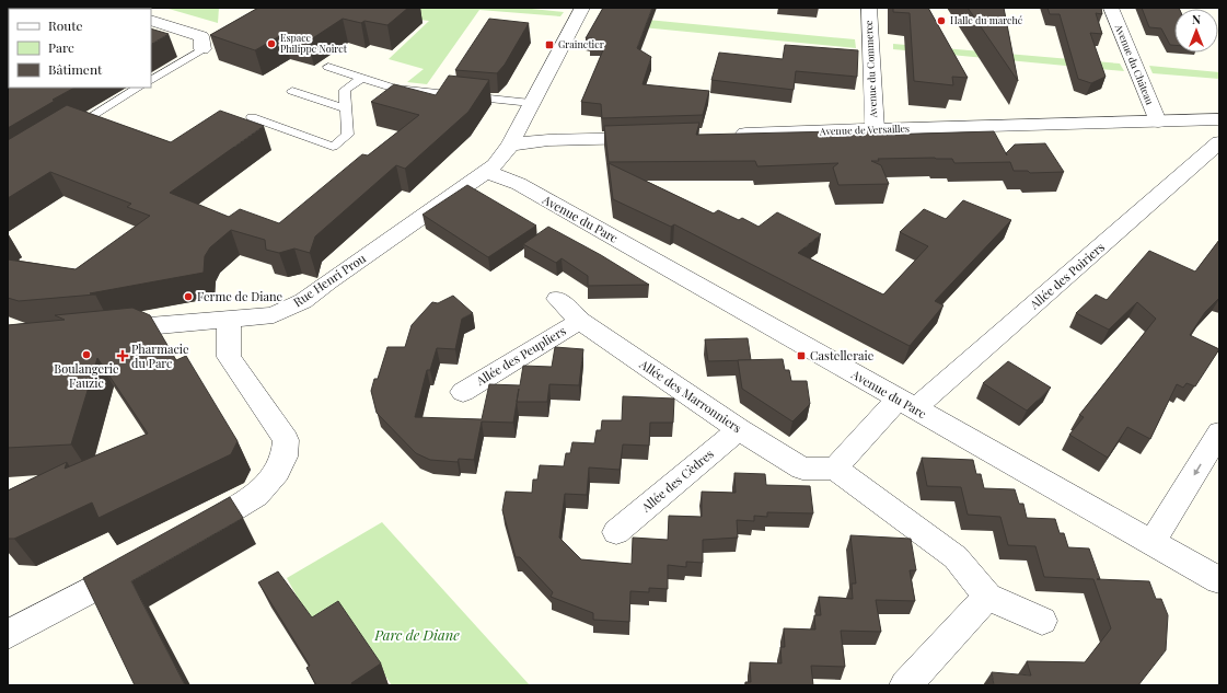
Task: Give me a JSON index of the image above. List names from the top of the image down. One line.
{"streets":{"street":["Avenue du Château","Avenue du Commerce","Avenue de Versailles","Avenue du Parc","Allée des Poiriers","Rue Henri Prou","Allée des Peupliers","Allée des Marronniers","Allée des Cèdres"]},"crossings":[["Avenue du Château","Avenue de Versailles"],["Avenue du Commerce","Avenue de Versailles"],["Avenue du Parc","Allée des Poiriers"],["Avenue du Parc","Rue Henri Prou"],["Allée des Peupliers","Allée des Marronniers"],["Allée des Marronniers","Allée des Cèdres"]],"parks":["Parc de Diane"],"places":{"other":["Halle du marché","Espace Philippe Noiret","Ferme de Diane","Boulangerie Fauzic"],"transit":["Grainetier","Castelleraie"],"health":["Pharmacie du Parc"]},"legend":["Route","Parc","Bâtiment"],"north":"top"}
